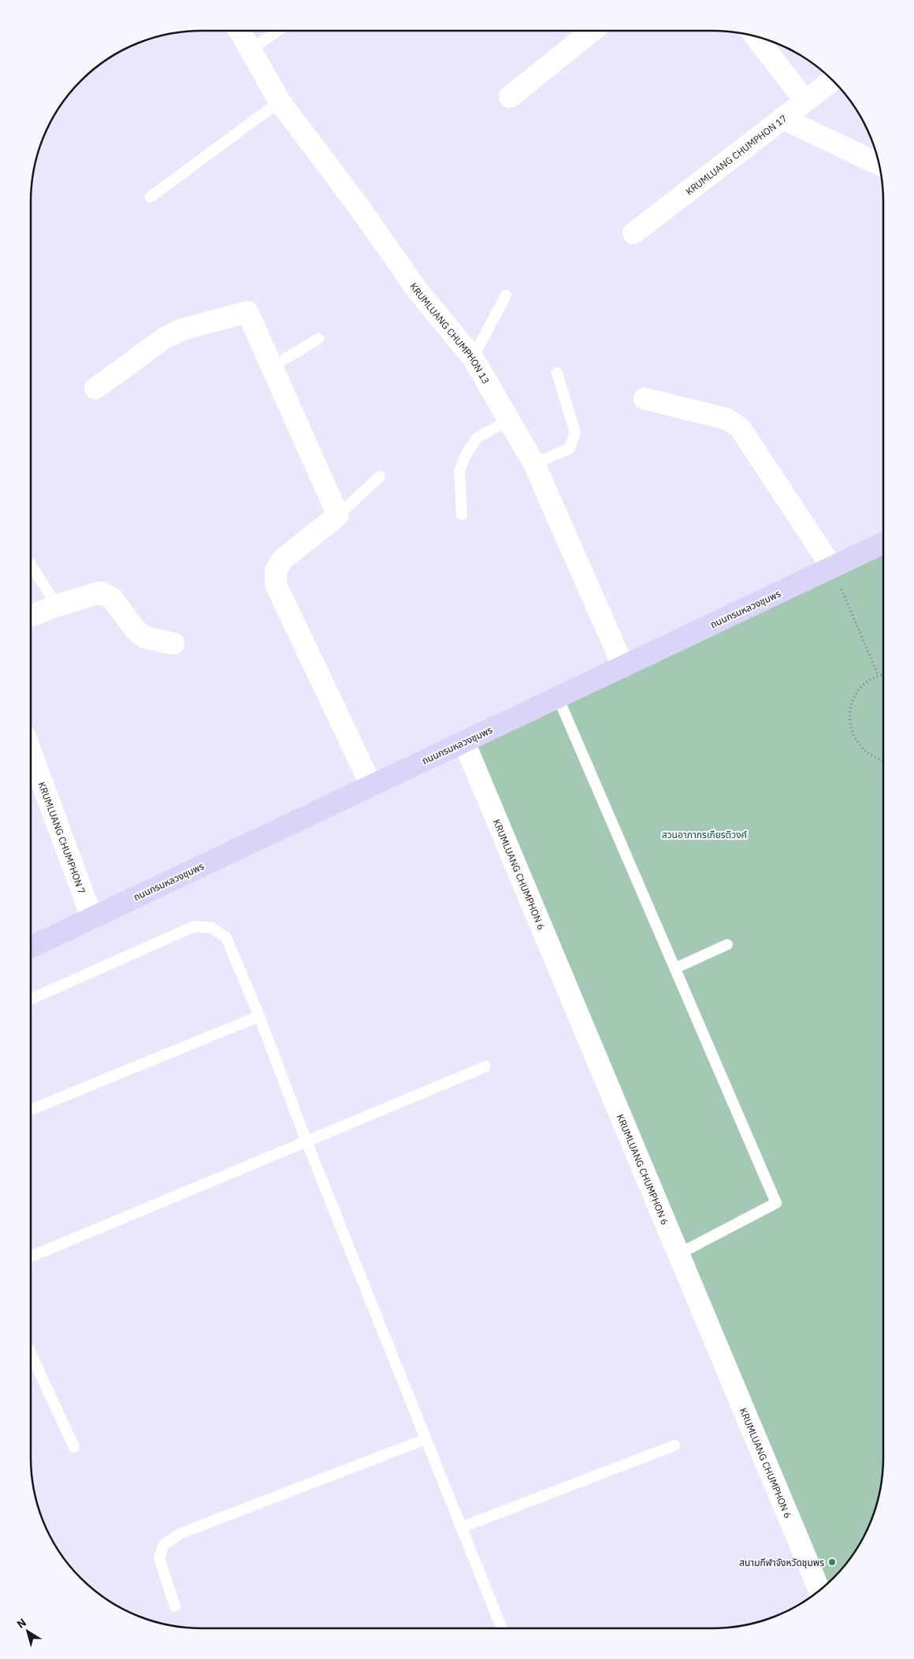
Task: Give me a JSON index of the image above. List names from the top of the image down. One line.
{"streets":{"street":["KRUMLUANG CHUMPHON 17","KRUMLUANG CHUMPHON 13","ถนนกรมหลวงชุมพร","KRUMLUANG CHUMPHON 7","KRUMLUANG CHUMPHON 6"]},"crossings":[["KRUMLUANG CHUMPHON 13","ถนนกรมหลวงชุมพร"],["ถนนกรมหลวงชุมพร","KRUMLUANG CHUMPHON 7"],["ถนนกรมหลวงชุมพร","KRUMLUANG CHUMPHON 6"]],"parks":["สวนอาภากรเกียรติวงศ์"],"places":["สนามกีฬาจังหวัดชุมพร"],"north":"top left"}
